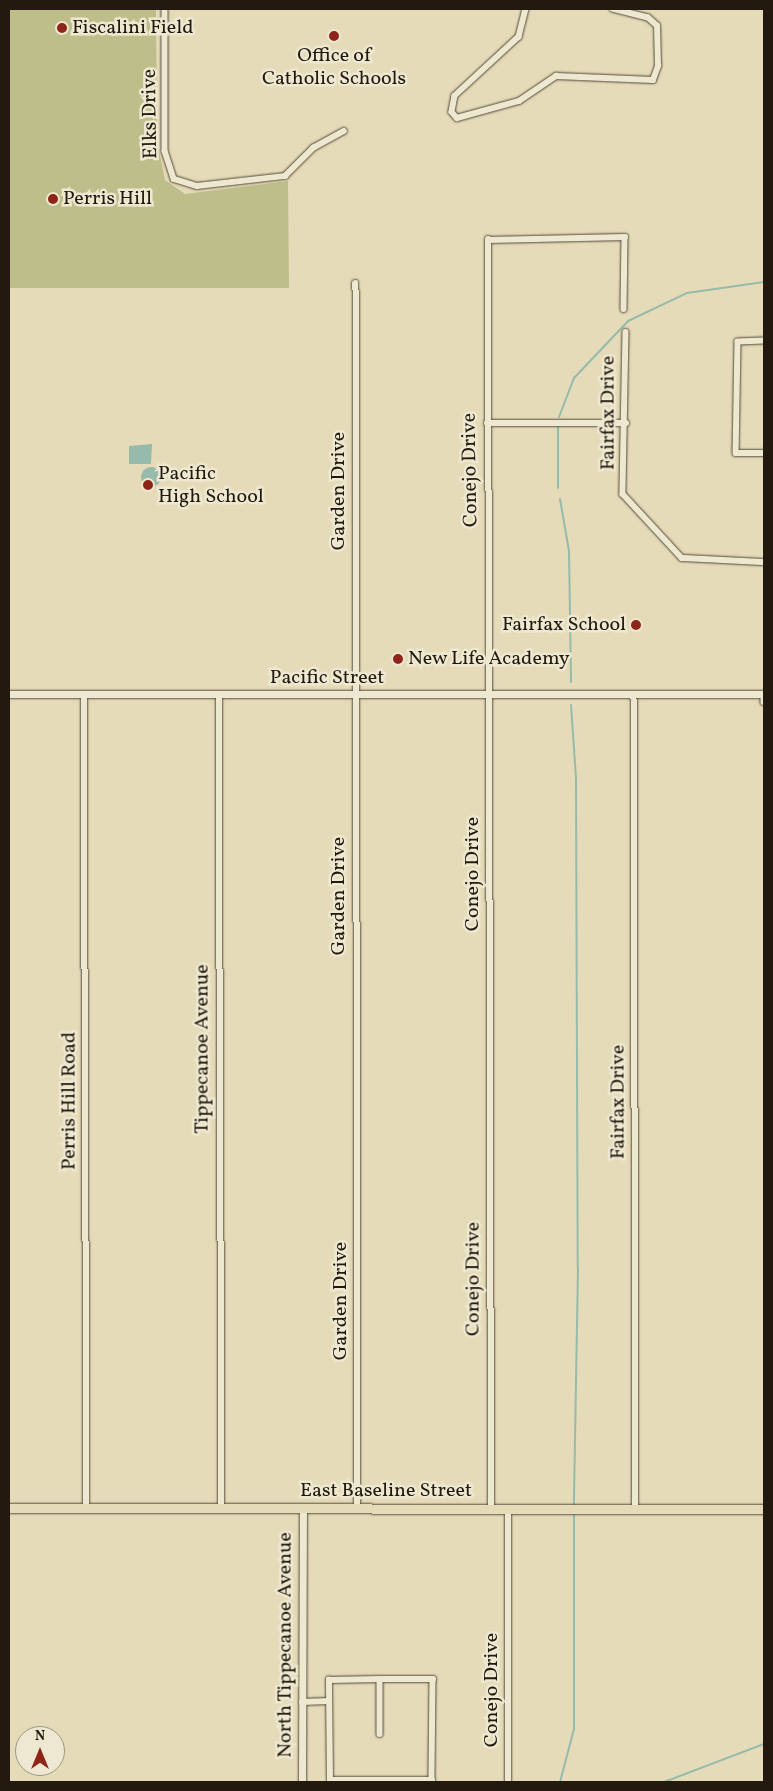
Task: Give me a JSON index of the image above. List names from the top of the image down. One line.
{"streets":{"main road":["East Baseline Street"],"street":["Elks Drive","Fairfax Drive","Conejo Drive","Garden Drive","Pacific Street","Tippecanoe Avenue","Perris Hill Road","North Tippecanoe Avenue"]},"crossings":[["Fairfax Drive","Pacific Street"],["Fairfax Drive","East Baseline Street"],["Conejo Drive","Pacific Street"],["Conejo Drive","East Baseline Street"],["Garden Drive","Pacific Street"],["Garden Drive","East Baseline Street"],["Pacific Street","Tippecanoe Avenue"],["Pacific Street","Perris Hill Road"],["Tippecanoe Avenue","East Baseline Street"],["Perris Hill Road","East Baseline Street"],["East Baseline Street","North Tippecanoe Avenue"]],"places":["Fiscalini Field","Office of Catholic Schools","Perris Hill","Pacific High School","Fairfax School","New Life Academy"],"north":"top"}
